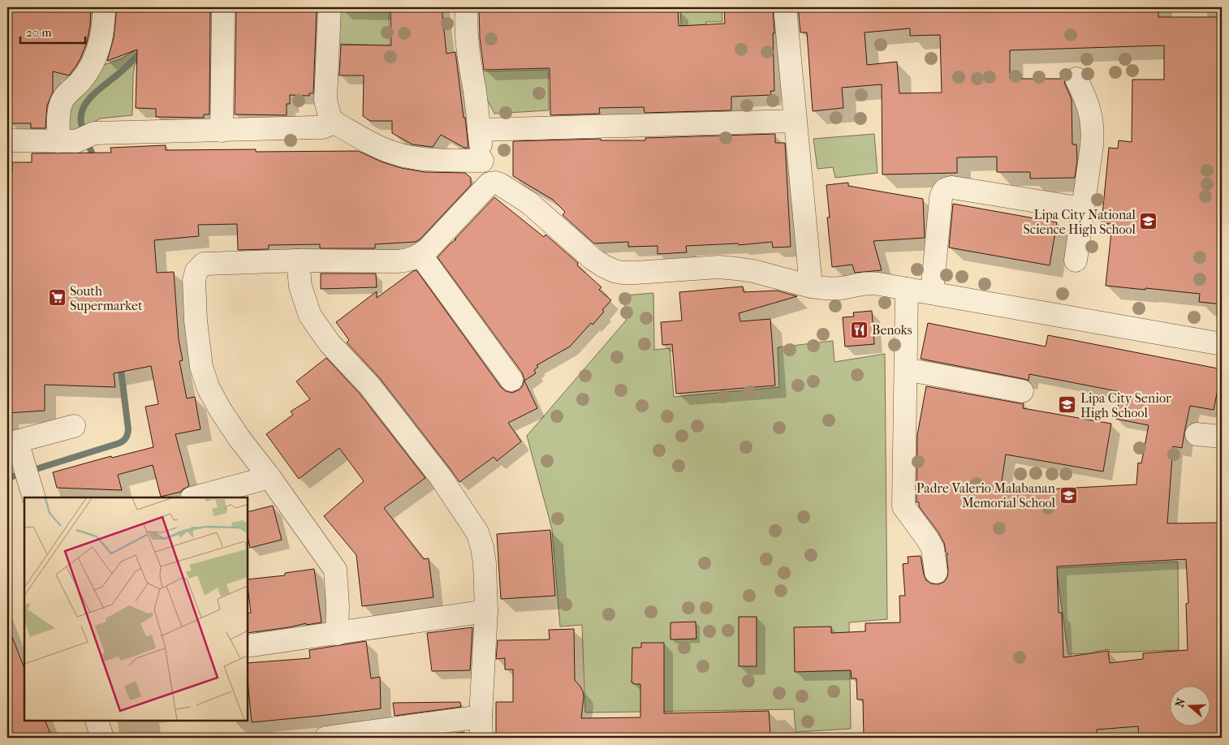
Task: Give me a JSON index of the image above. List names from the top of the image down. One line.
{"places":{"school or university":["Lipa City National Science High School","Lipa City Senior High School","Padre Valerio Malabanan Memorial School"],"supermarket":["South Supermarket"],"restaurant":["Benoks"]},"scale_bar":"20 m","north":"left"}
